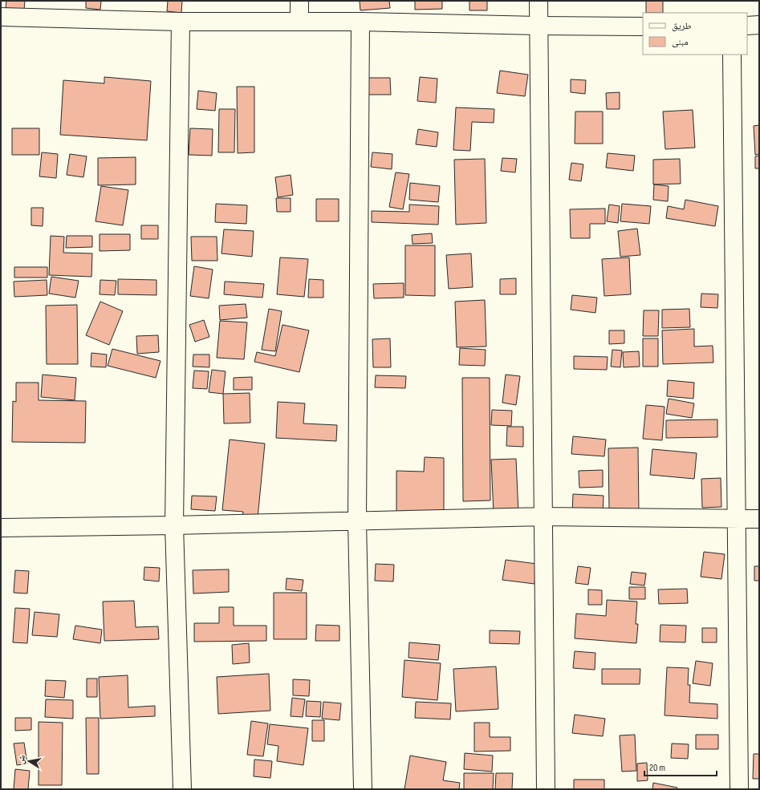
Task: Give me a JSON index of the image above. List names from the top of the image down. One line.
{"legend":["طريق","مبنى"],"scale_bar":"20 m","north":"left"}
